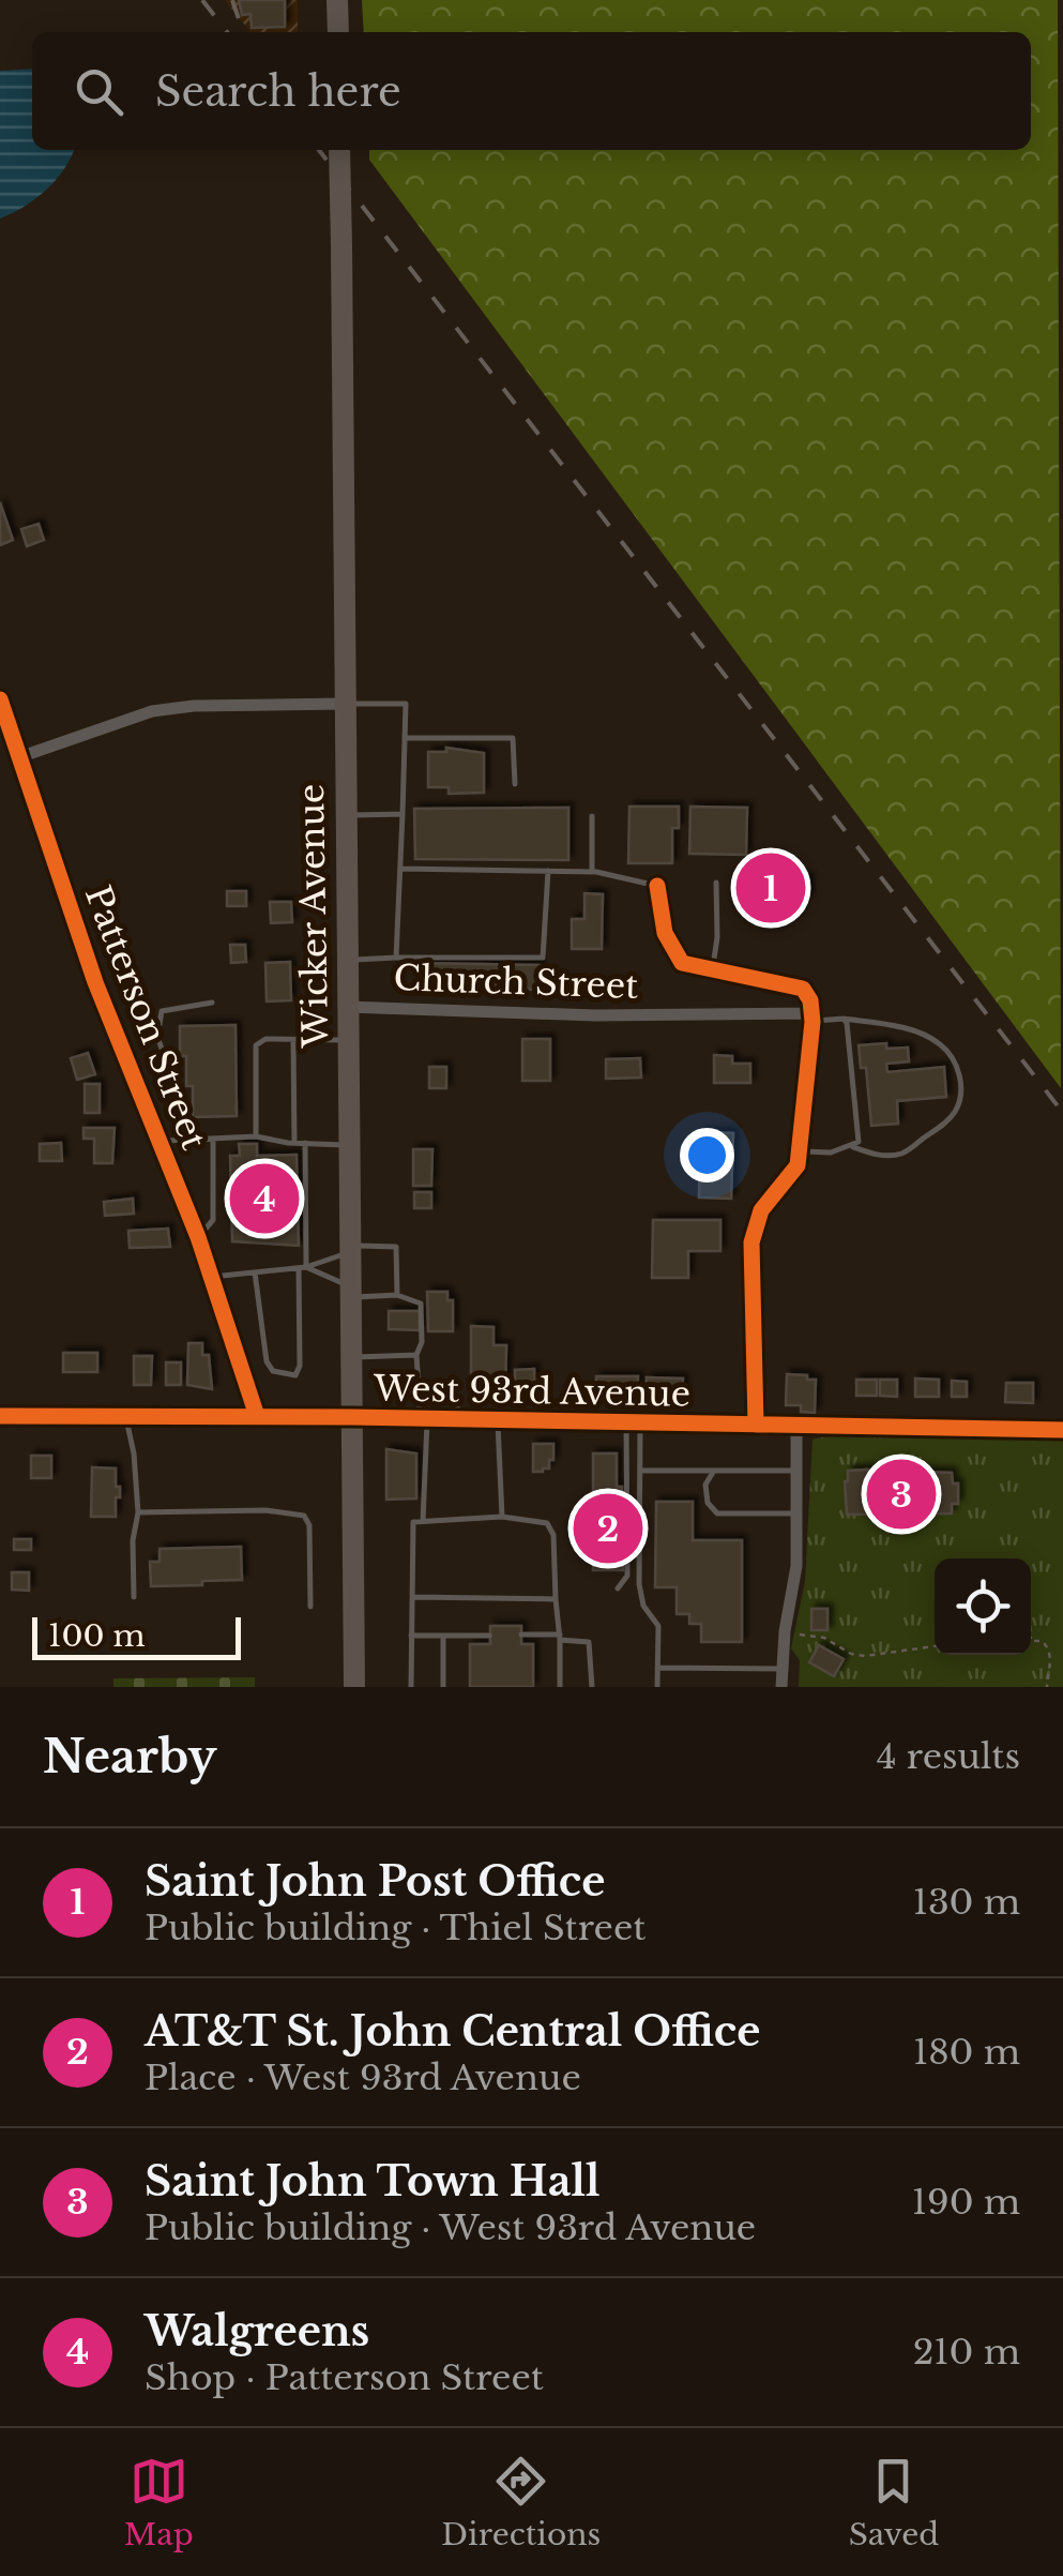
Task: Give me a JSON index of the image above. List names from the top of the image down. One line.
{"streets":{"highway":["Wicker Avenue"],"street":["Church Street","Patterson Street","West 93rd Avenue"]},"crossings":[["Wicker Avenue","Church Street"],["Wicker Avenue","West 93rd Avenue"],["Patterson Street","West 93rd Avenue"]],"scale_bar":"100 m","page":{"search":"Search here","pins":["1","4","3","2"],"scale":"100 m","heading":["Nearby","4 results"],"list":[{"mark":"1","name":"Saint John Post Office","note":"Public building · Thiel Street","value":"130 m"},{"mark":"2","name":"AT&T St. John Central Office","note":"Place · West 93rd Avenue","value":"180 m"},{"mark":"3","name":"Saint John Town Hall","note":"Public building · West 93rd Avenue","value":"190 m"},{"mark":"4","name":"Walgreens","note":"Shop · Patterson Street","value":"210 m"}],"nav":["Map","Directions","Saved"]}}
